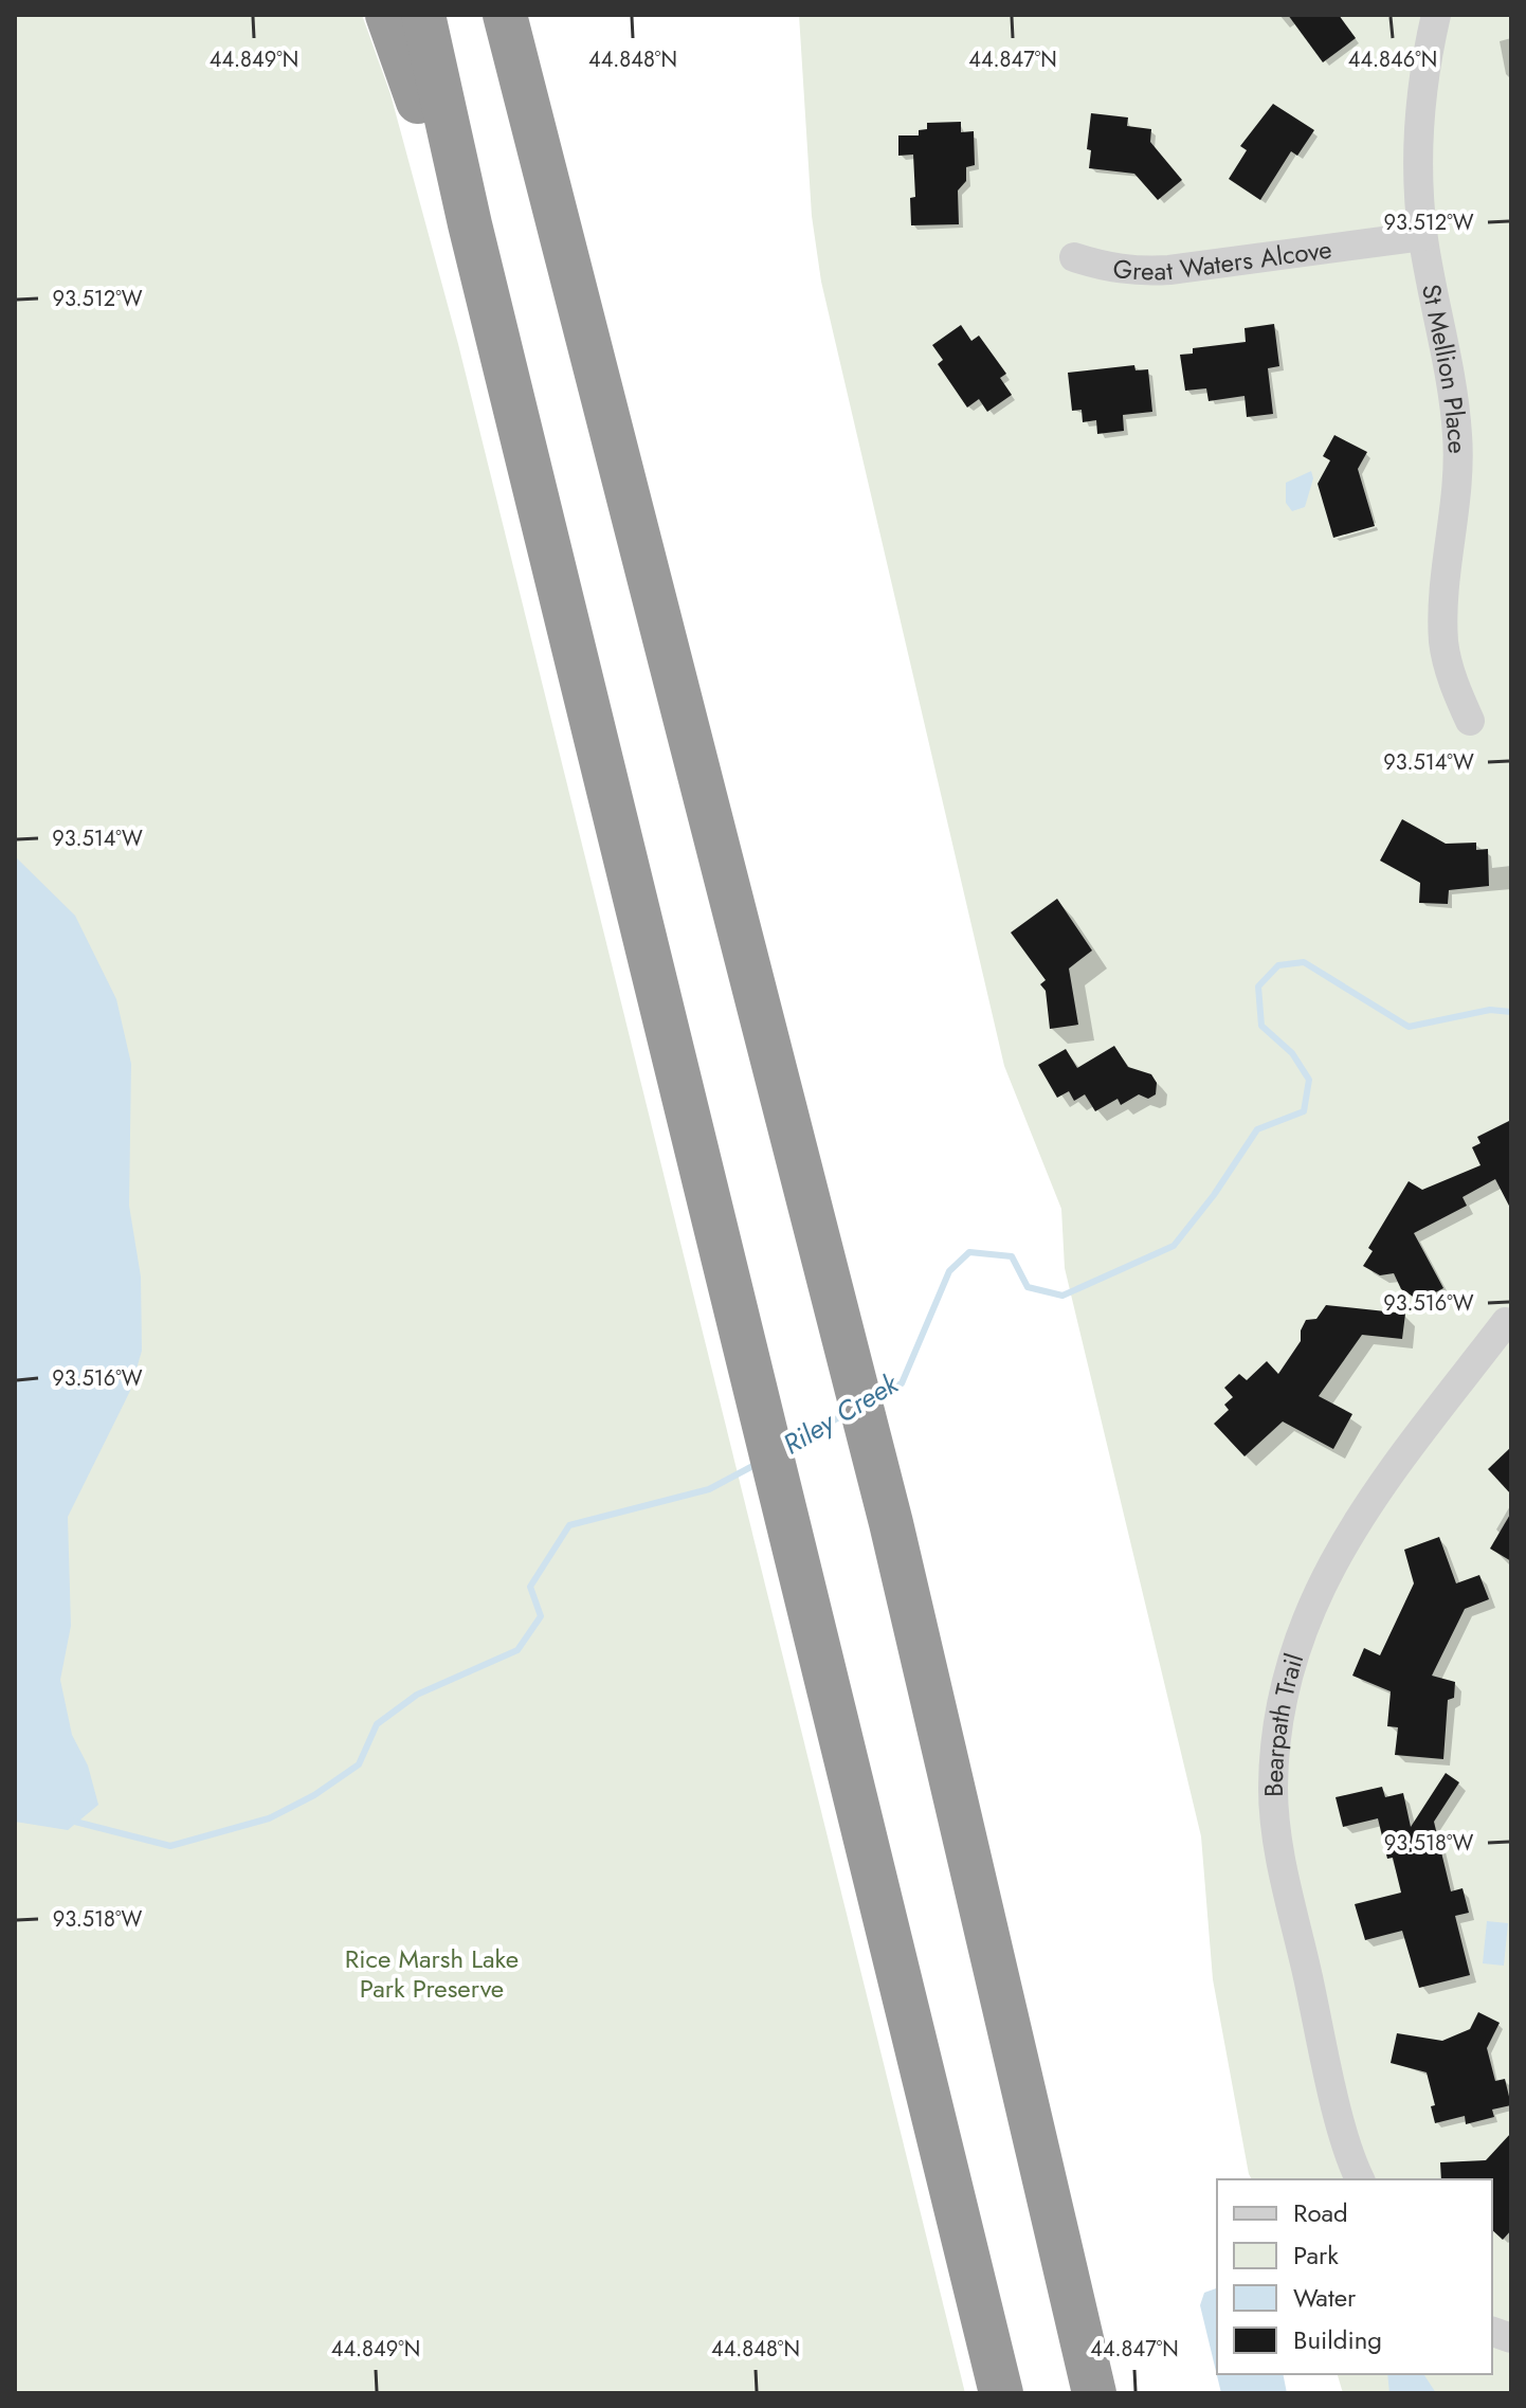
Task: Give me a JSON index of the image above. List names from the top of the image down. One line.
{"streets":{"street":["Great Waters Alcove","St Mellion Place","Bearpath Trail"]},"crossings":[["Great Waters Alcove","St Mellion Place"]],"water":["Riley Creek"],"parks":["Rice Marsh Lake Park Preserve"],"legend":["Road","Park","Water","Building"],"coordinates":["44.846°N","44.849°N","44.848°N","44.847°N","93.512°W","93.514°W","93.516°W","93.518°W"]}
